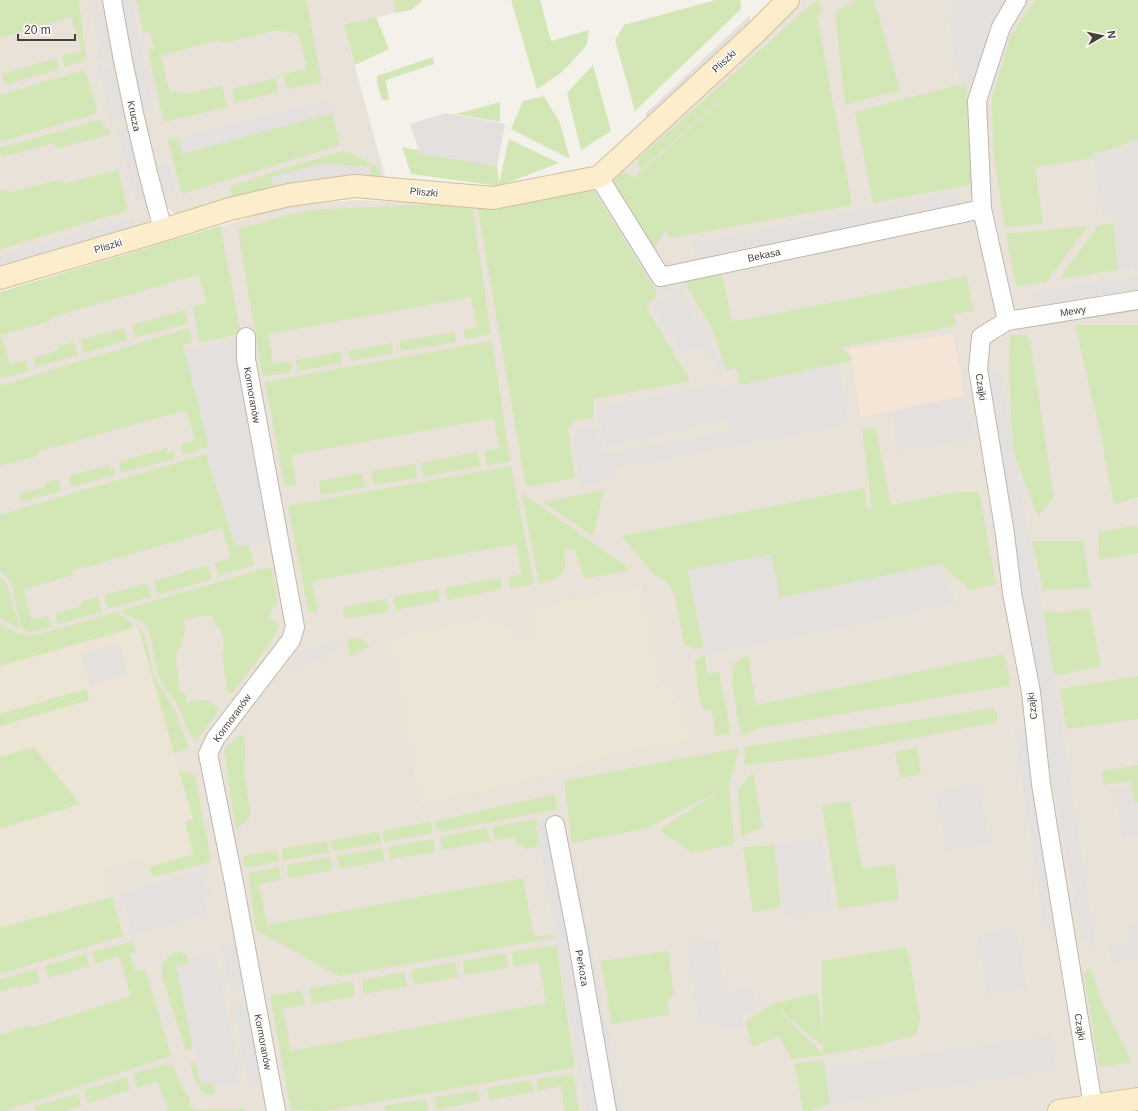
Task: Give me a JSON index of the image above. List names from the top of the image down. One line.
{"streets":{"street":["Pliszki","Krucza","Bekasa","Mewy","Czajki","Kormoranów","Perkoza"]},"crossings":[["Pliszki","Krucza"],["Pliszki","Bekasa"],["Mewy","Czajki"]],"scale_bar":"20 m","north":"right"}
